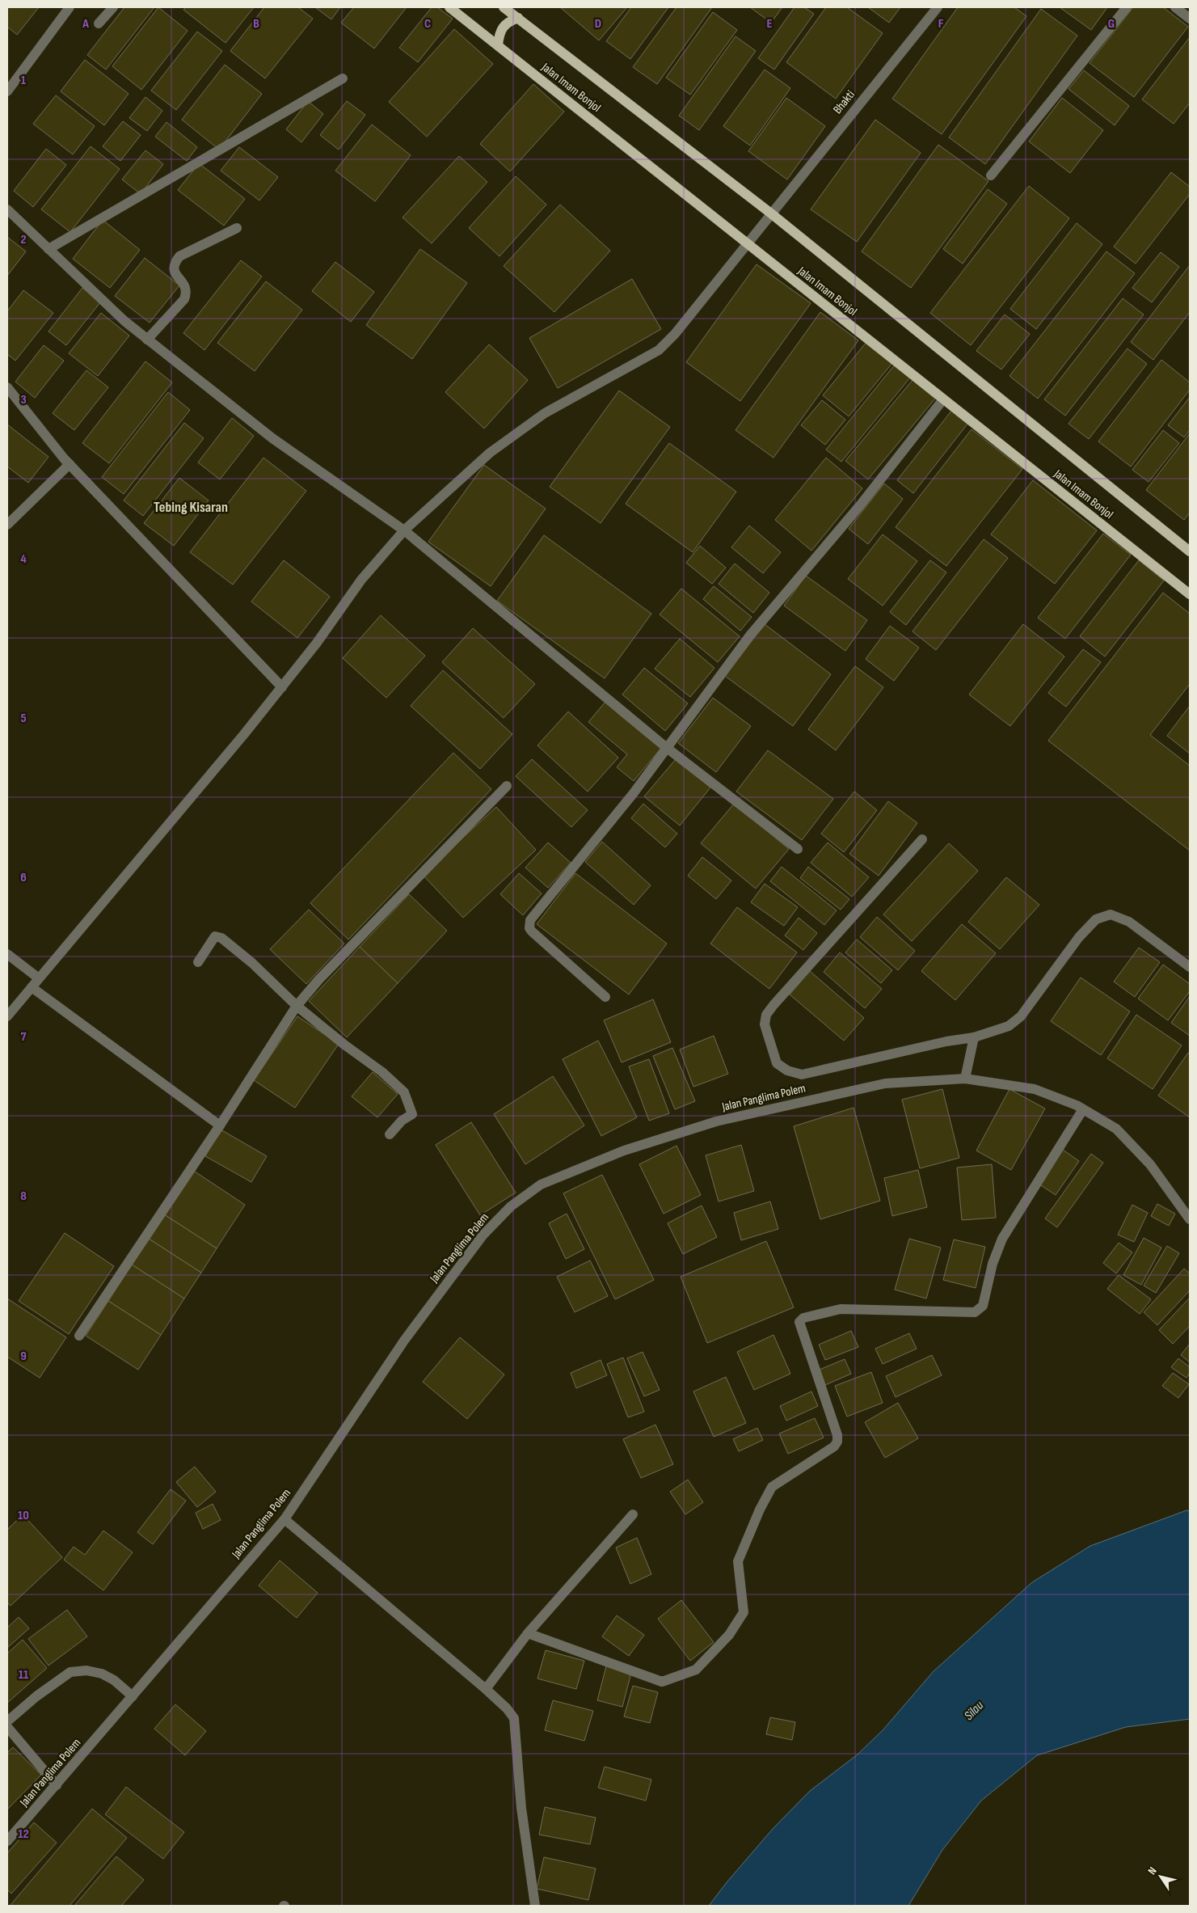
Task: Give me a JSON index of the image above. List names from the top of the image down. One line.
{"streets":{"main road":["Jalan Imam Bonjol"],"street":["Bhakti","Jalan Panglima Polem"]},"crossings":[["Jalan Imam Bonjol","Bhakti"]],"districts":["Tebing Kisaran"],"water":["Silau"],"north":"top left","grid":{"columns":["A","B","C","D","E","F","G"],"rows":["1","2","3","4","5","6","7","8","9","10","11","12"]}}
